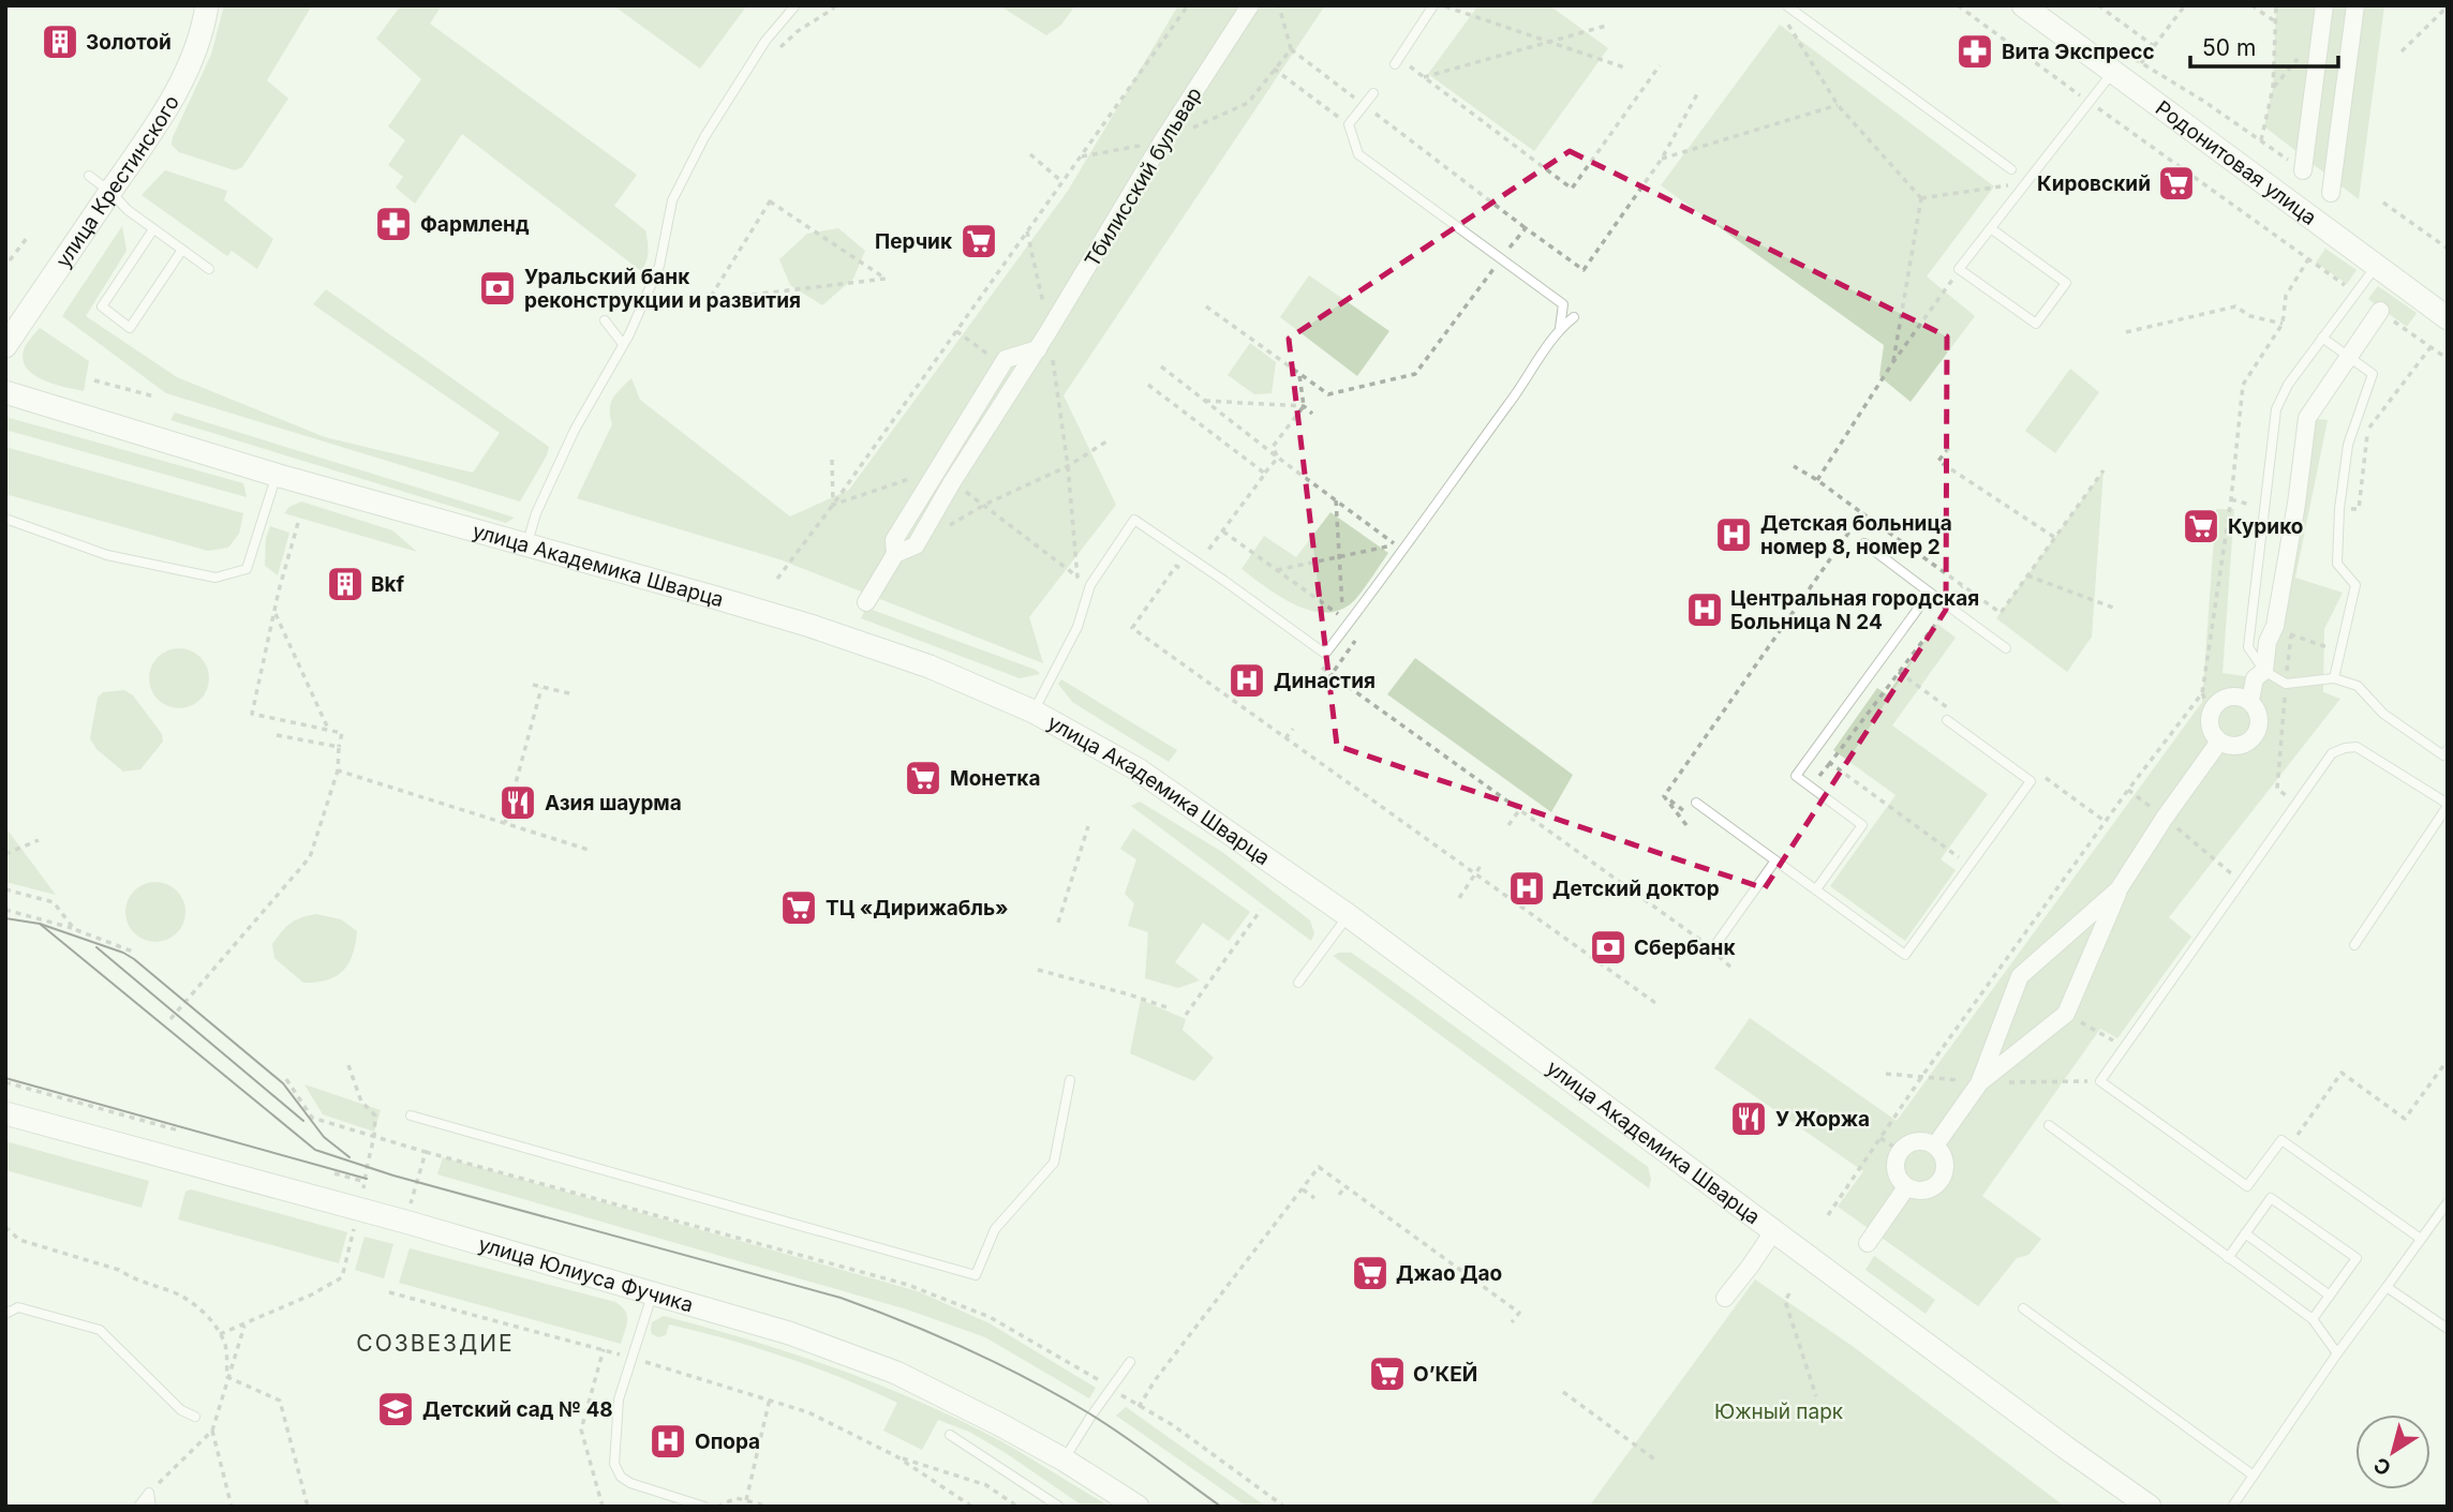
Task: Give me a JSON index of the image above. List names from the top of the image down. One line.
{"streets":{"street":["Родонитовая улица","Тбилисский бульвар","улица Крестинского","улица Академика Шварца","улица Юлиуса Фучика"]},"districts":["СОЗВЕЗДИЕ"],"parks":["Южный парк"],"places":{"building":["Золотой","Bkf"],"pharmacy":["Вита Экспресс","Фармленд"],"supermarket":["Кировский","Перчик","Курико","Монетка","ТЦ «Дирижабль»","Джао Дао","О’КЕЙ"],"bank":["Уральский банк реконструкции и развития","Сбербанк"],"hospital":["Детская больница номер 8, номер 2","Центральная городская Больница N 24","Династия","Детский доктор","Опора"],"restaurant":["Азия шаурма","У Жоржа"],"school or university":["Детский сад № 48"]},"scale_bar":"50 m","north":"bottom left"}
